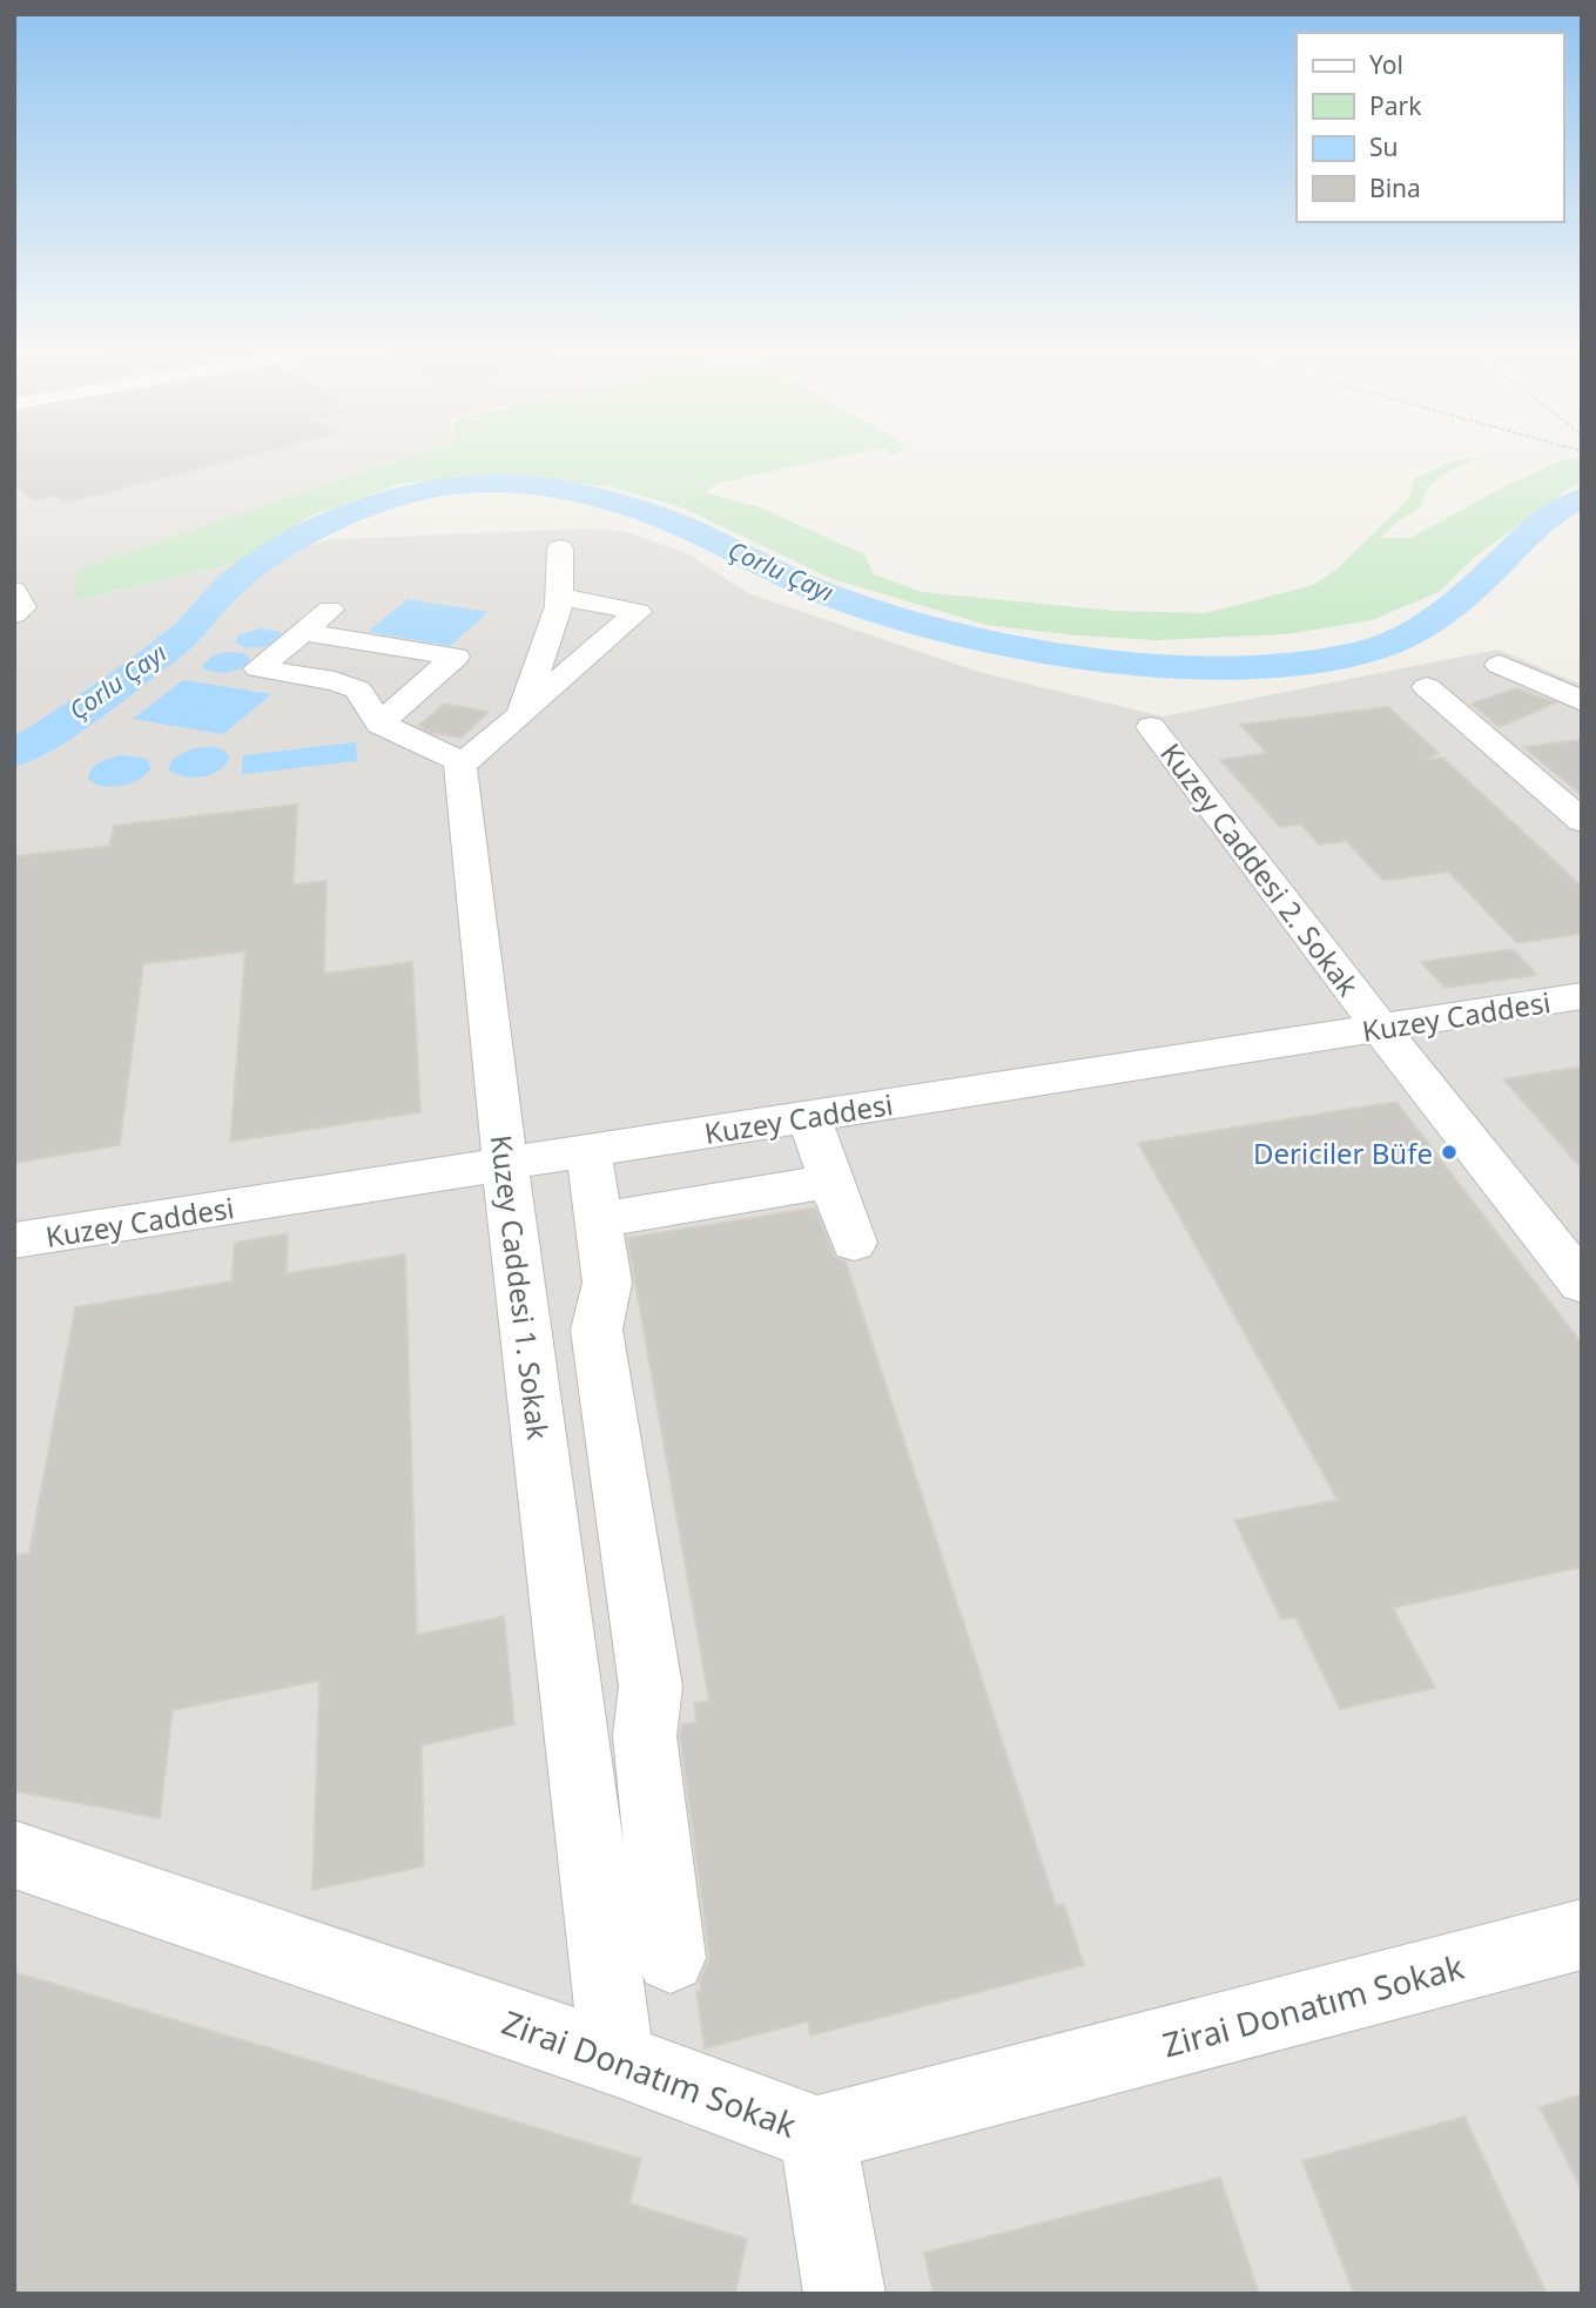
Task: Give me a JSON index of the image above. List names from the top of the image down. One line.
{"streets":{"street":["Kuzey Caddesi 2. Sokak","Kuzey Caddesi","Kuzey Caddesi 1. Sokak","Zirai Donatım Sokak"]},"crossings":[["Kuzey Caddesi 2. Sokak","Kuzey Caddesi"],["Kuzey Caddesi","Kuzey Caddesi 1. Sokak"],["Kuzey Caddesi 1. Sokak","Zirai Donatım Sokak"]],"water":["Çorlu Çayı"],"places":["Dericiler Büfe"],"legend":["Yol","Park","Su","Bina"]}
